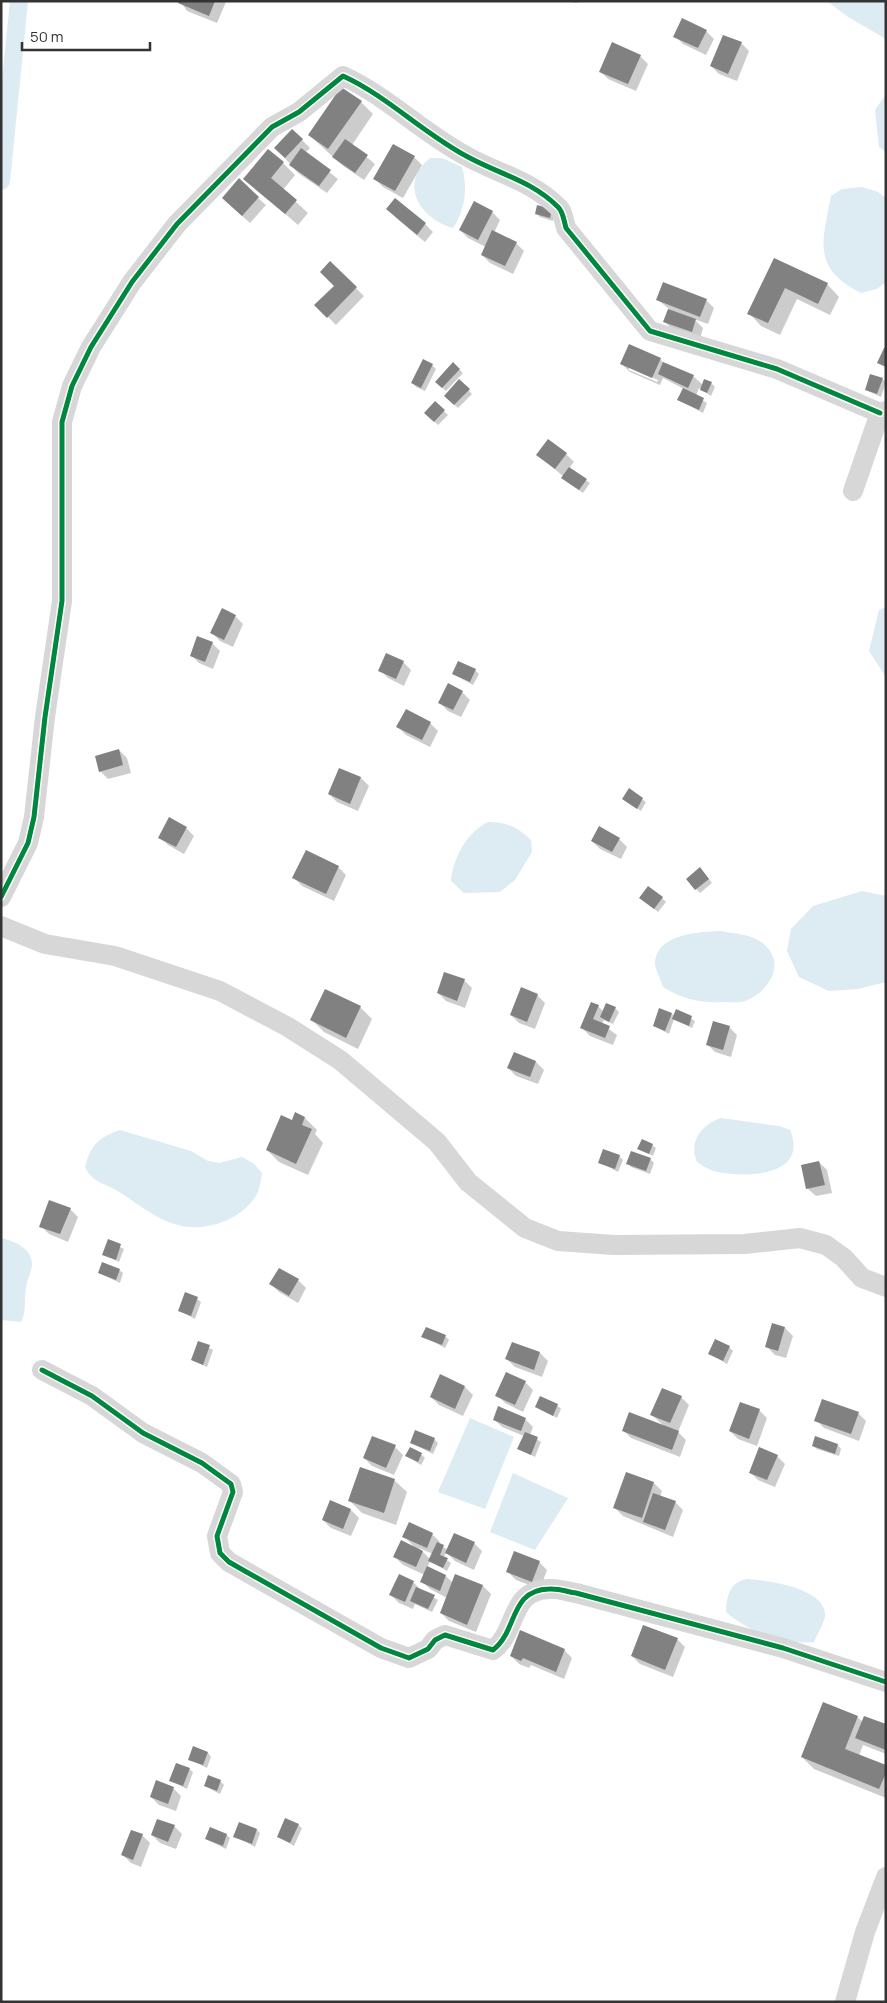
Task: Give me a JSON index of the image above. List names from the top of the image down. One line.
{"scale_bar":"50 m"}
